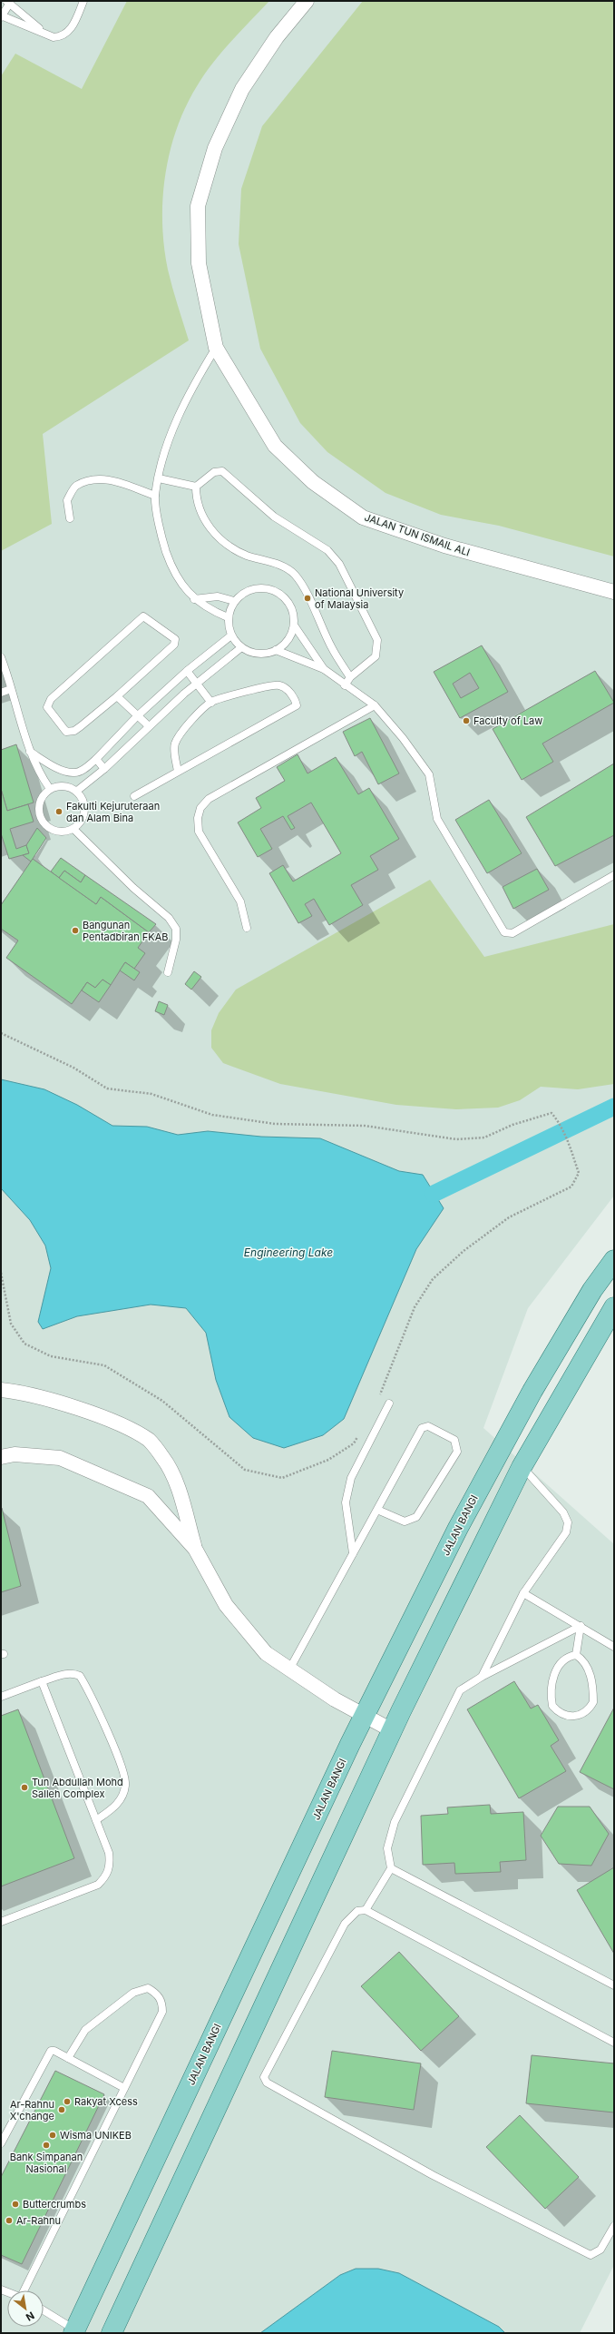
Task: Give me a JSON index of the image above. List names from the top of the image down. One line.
{"streets":{"main road":["JALAN BANGI"],"street":["JALAN TUN ISMAIL ALI"]},"water":["Engineering Lake"],"places":["National University of Malaysia","Faculty of Law","Fakulti Kejuruteraan dan Alam Bina","Bangunan Pentadbiran FKAB","Tun Abdullah Mohd Salleh Complex","Rakyat Xcess","Ar-Rahnu X'change","Wisma UNIKEB","Bank Simpanan Nasional","Buttercrumbs","Ar-Rahnu"],"north":"bottom right"}
